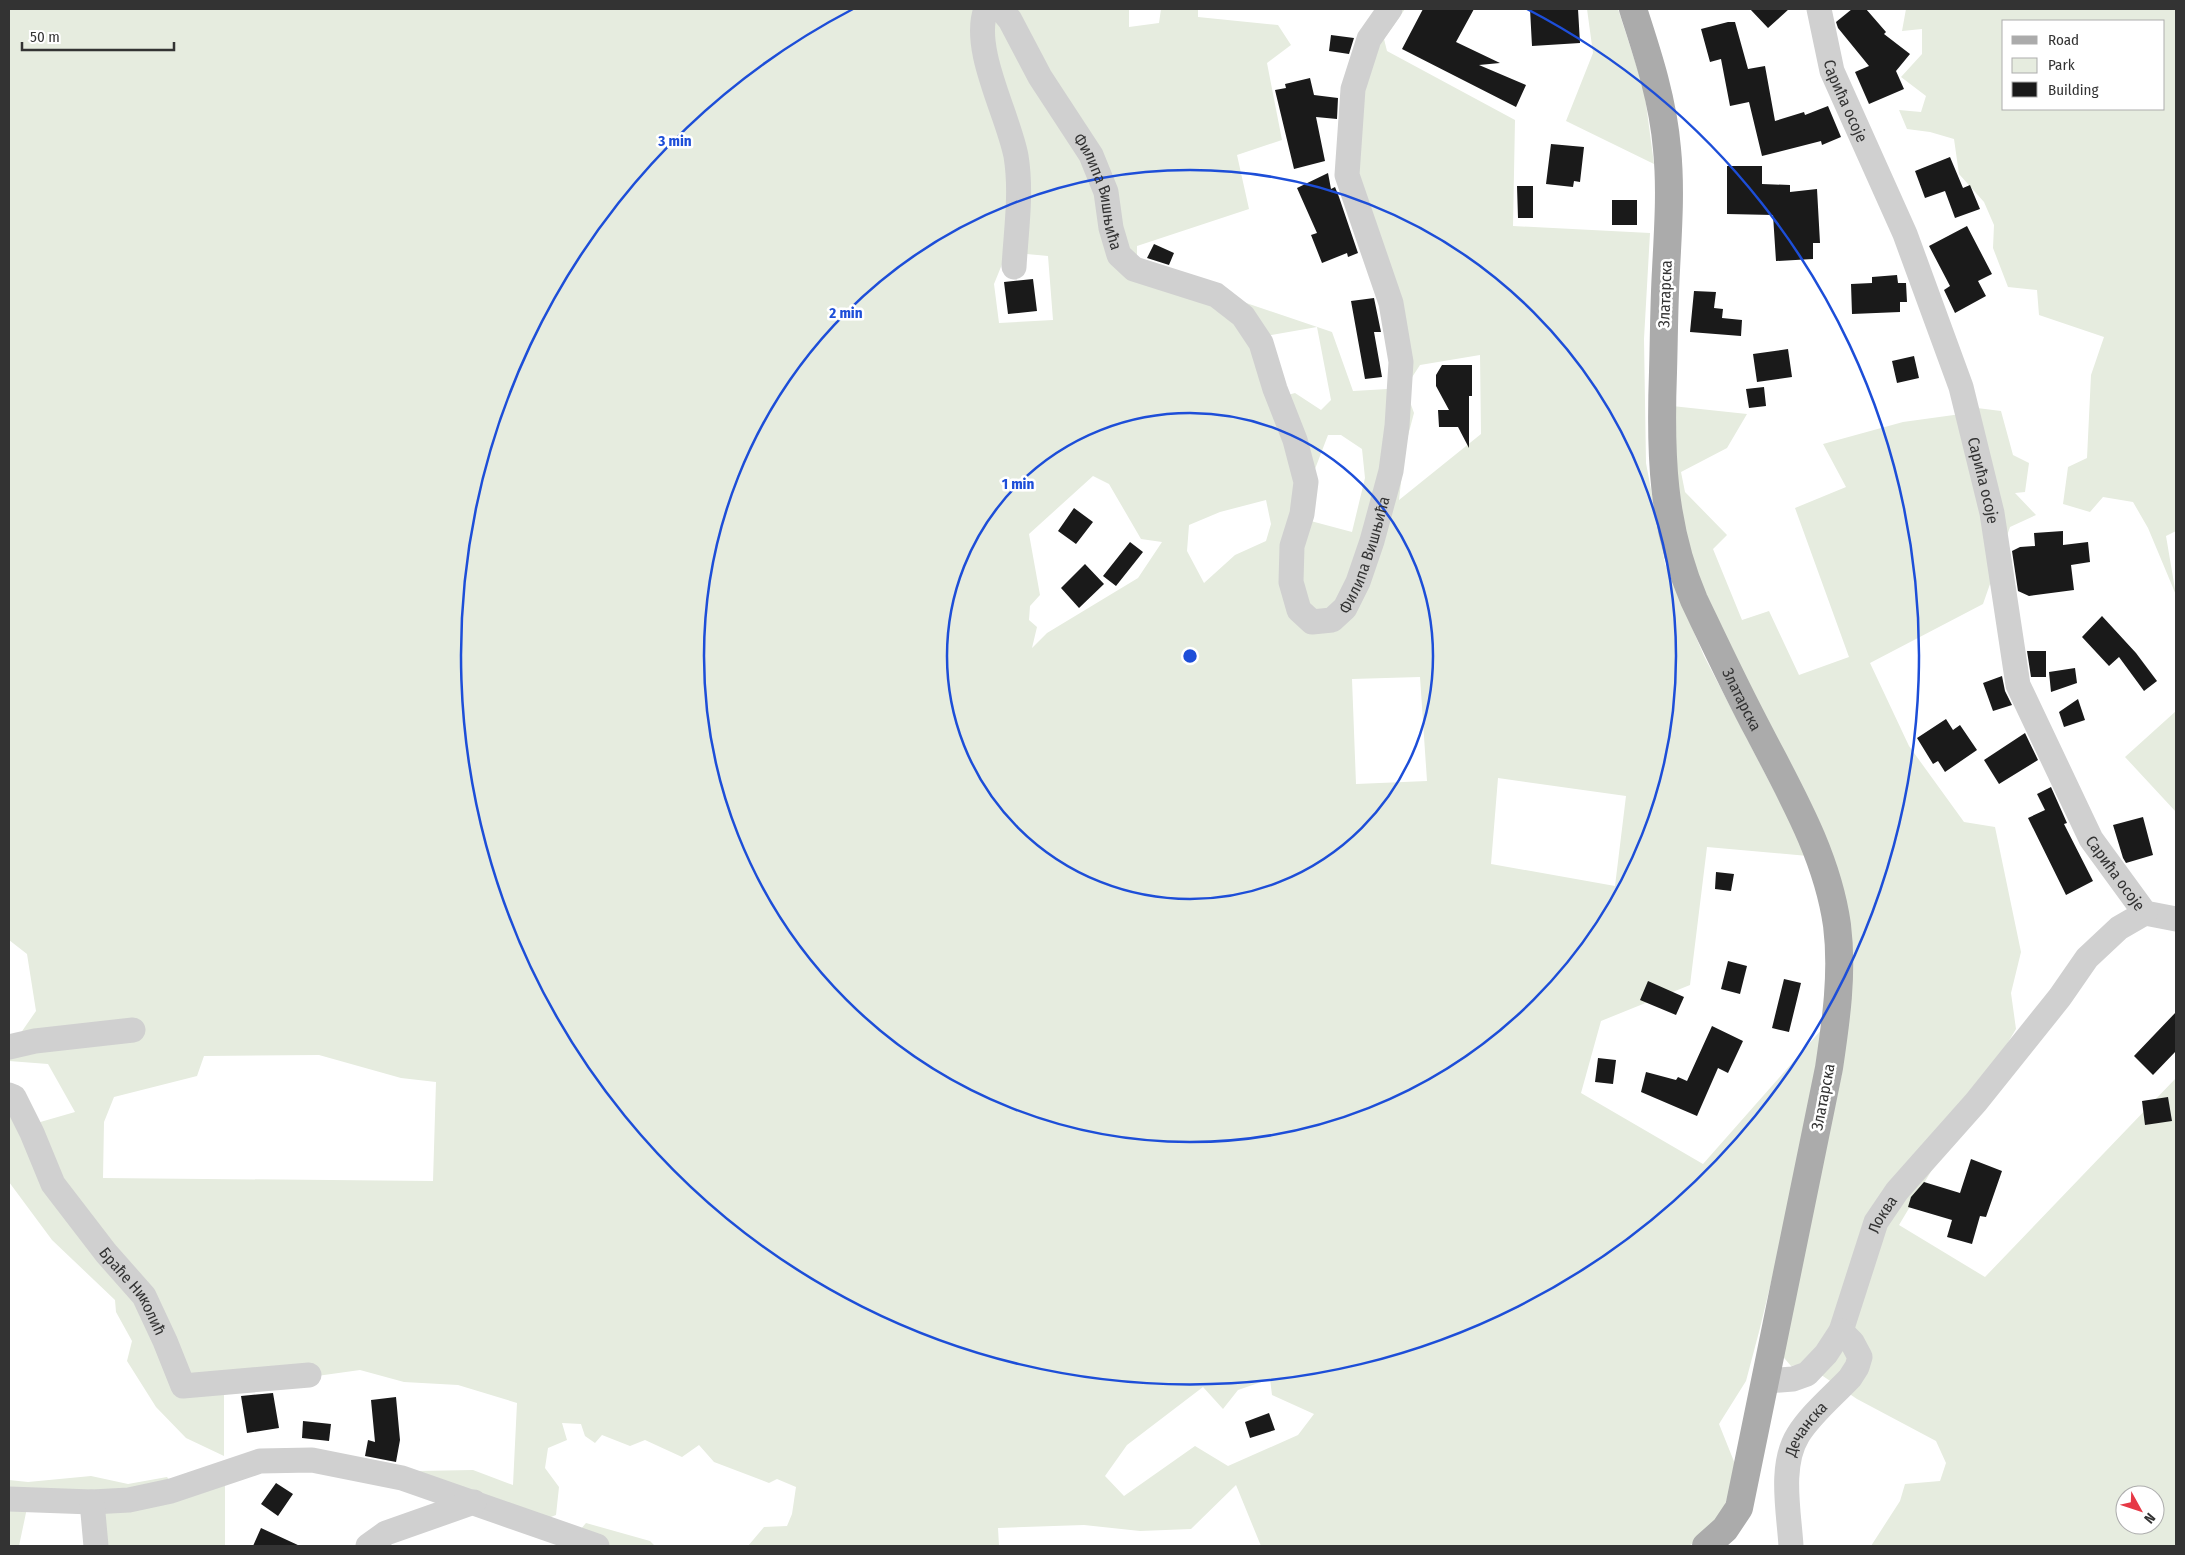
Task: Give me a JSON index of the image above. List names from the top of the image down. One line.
{"streets":{"main road":["Златарска"],"street":["Сарића осоје","Филипа Вишњића","Локва","Браће Николић","Дечанска"]},"crossings":[["Сарића осоје","Локва"],["Златарска","Локва"],["Локва","Дечанска"]],"legend":["Road","Park","Building"],"scale_bar":"50 m","north":"bottom right","rings":["3 min","2 min","1 min"]}
